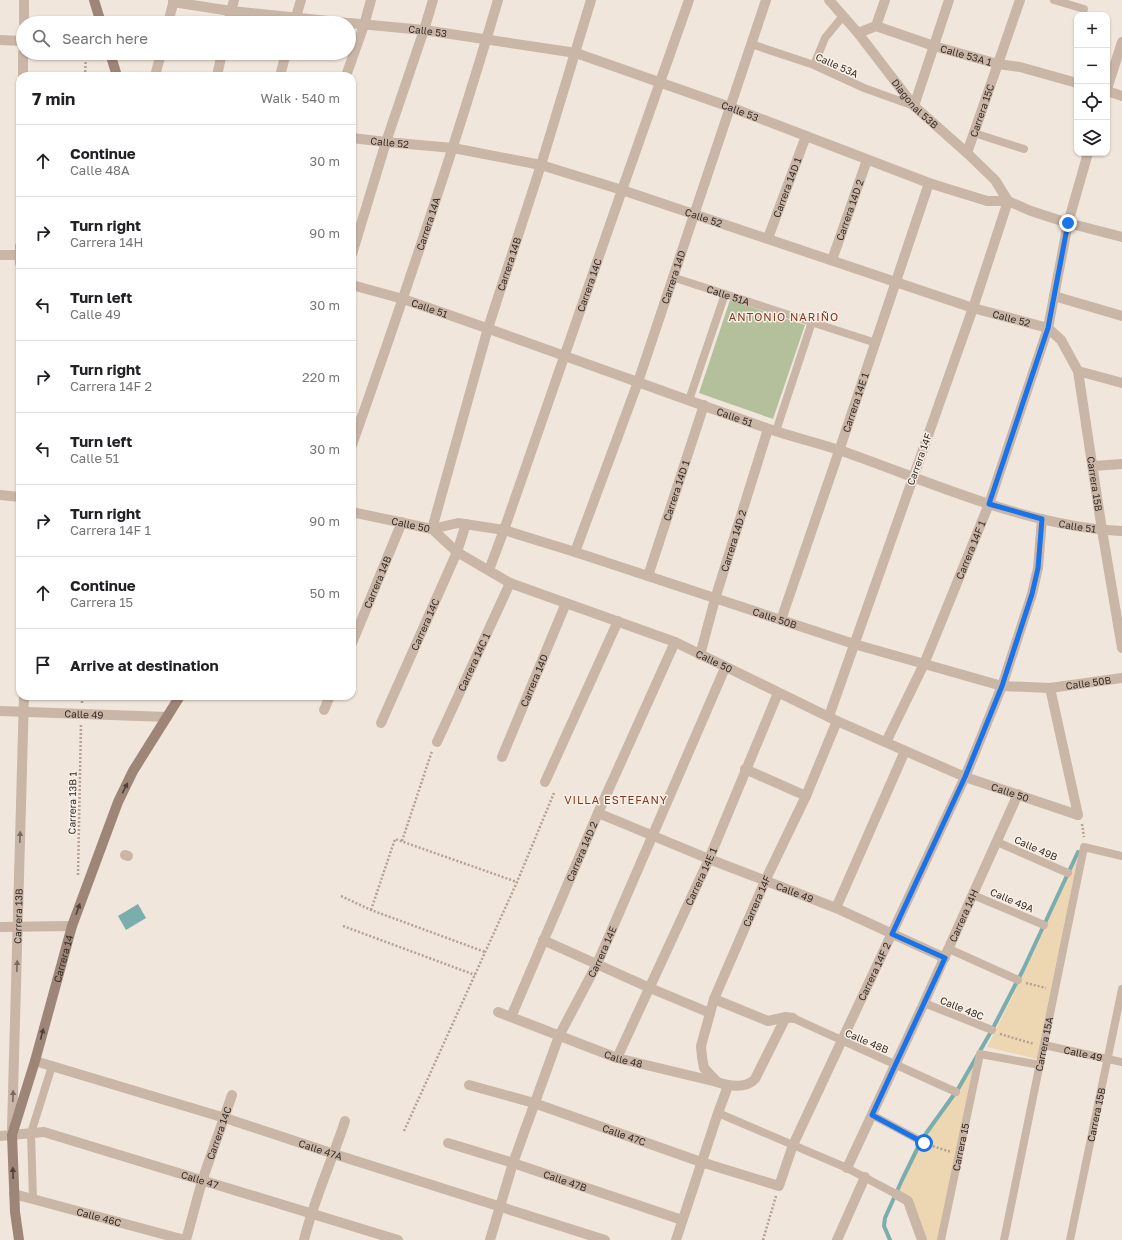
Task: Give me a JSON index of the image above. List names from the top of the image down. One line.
{"streets":{"main road":["Carrera 14"],"street":["Calle 53","Calle 53A 1","Diagonal 53B","Carrera 15C","Calle 52","Carrera 14D 1","Carrera 14D 2","Carrera 14A","Carrera 14B","Carrera 14D","Carrera 14C","Calle 51","Carrera 14E 1","Carrera 14F","Carrera 15B","Calle 50","Carrera 14F 1","Calle 50B","Carrera 14C 1","Calle 49","Carrera 13B","Carrera 14H","Carrera 14E","Carrera 14F 2","Calle 48","Calle 47C","Calle 47A","Calle 47","Calle 47B","Calle 46C"],"lane":["Calle 53A","Calle 51A","Calle 49B","Calle 49A","Calle 48C","Calle 48B","Carrera 15A","Carrera 15"],"path":["Carrera 13B 1"]},"crossings":[["Calle 53","Diagonal 53B"],["Calle 53","Carrera 14D 1"],["Calle 53","Carrera 14D 2"],["Calle 53","Carrera 14A"],["Calle 53","Carrera 14B"],["Calle 53","Carrera 14D"],["Calle 53","Carrera 14C"],["Calle 53","Carrera 14E 1"],["Calle 53","Carrera 14F"],["Calle 53A 1","Carrera 15C"],["Calle 53A","Diagonal 53B"],["Calle 53A","Carrera 14D"],["Diagonal 53B","Carrera 15C"],["Diagonal 53B","Carrera 14F"],["Calle 52","Carrera 14D 1"],["Calle 52","Carrera 14D 2"],["Calle 52","Carrera 14A"],["Calle 52","Carrera 14B"],["Calle 52","Carrera 14D"],["Calle 52","Carrera 14C"],["Calle 52","Carrera 14E 1"],["Calle 52","Carrera 14F"],["Calle 52","Carrera 15B"],["Calle 52","Carrera 14F 1"],["Carrera 14D 1","Calle 51"],["Carrera 14D 1","Calle 50B"],["Carrera 14D 2","Calle 51A"],["Carrera 14D 2","Calle 51"],["Carrera 14D 2","Calle 50"],["Carrera 14D 2","Calle 50B"],["Carrera 14D 2","Calle 49"],["Carrera 14D 2","Calle 48"],["Carrera 14A","Calle 51"],["Carrera 14B","Calle 51"],["Carrera 14B","Calle 50"],["Carrera 14B","Calle 50B"],["Carrera 14D","Calle 51A"],["Carrera 14D","Calle 51"],["Carrera 14D","Calle 50"],["Carrera 14D","Calle 50B"],["Carrera 14C","Calle 51"],["Carrera 14C","Calle 50"],["Carrera 14C","Calle 50B"],["Carrera 14C","Calle 47A"],["Carrera 14C","Calle 47"],["Carrera 14C","Calle 46C"],["Calle 51A","Carrera 14E 1"],["Calle 51","Carrera 14E 1"],["Calle 51","Carrera 14F"],["Calle 51","Carrera 15B"],["Calle 51","Carrera 14F 1"],["Calle 51","Carrera 14F 2"],["Carrera 14E 1","Calle 50"],["Carrera 14E 1","Calle 50B"],["Carrera 14E 1","Calle 49"],["Carrera 14E 1","Calle 48"],["Carrera 14F","Calle 50"],["Carrera 14F","Calle 50B"],["Carrera 14F","Calle 49"],["Carrera 14F","Calle 48"],["Carrera 15B","Carrera 14F 1"],["Carrera 15B","Calle 49"],["Calle 50","Carrera 14F 1"],["Calle 50","Calle 50B"],["Calle 50","Carrera 14C 1"],["Calle 50","Carrera 14H"],["Calle 50","Carrera 14E"],["Calle 50","Carrera 14F 2"],["Carrera 14F 1","Calle 50B"],["Calle 50B","Carrera 14F 2"],["Calle 49","Carrera 13B 1"],["Calle 49","Carrera 13B"],["Calle 49","Carrera 14H"],["Calle 49","Carrera 14E"],["Calle 49","Carrera 14"],["Calle 49","Carrera 14F 2"],["Calle 49","Carrera 15A"],["Calle 49B","Carrera 14H"],["Calle 49A","Carrera 14H"],["Carrera 13B","Carrera 14"],["Carrera 13B","Calle 47"],["Carrera 14H","Calle 48C"],["Carrera 14H","Calle 48B"],["Carrera 14E","Calle 48"],["Carrera 14E","Calle 47C"],["Carrera 14E","Calle 47A"],["Carrera 14E","Calle 47B"],["Carrera 14","Calle 47A"],["Carrera 14","Calle 47"],["Carrera 14","Calle 46C"],["Carrera 14F 2","Calle 48B"],["Carrera 14F 2","Calle 47C"],["Calle 48B","Calle 48"],["Carrera 15A","Carrera 15"]],"one_way":["Carrera 13B","Carrera 14"],"districts":["ANTONIO NARIÑO","VILLA ESTEFANY"],"page":{"map_buttons":["+","−"],"search":"Search here","heading":["7 min","Walk · 540 m"],"list":[["Continue","Calle 48A","30 m"],["Turn right","Carrera 14H","90 m"],["Turn left","Calle 49","30 m"],["Turn right","Carrera 14F 2","220 m"],["Turn left","Calle 51","30 m"],["Turn right","Carrera 14F 1","90 m"],["Continue","Carrera 15","50 m"],"Arrive at destination"]}}
